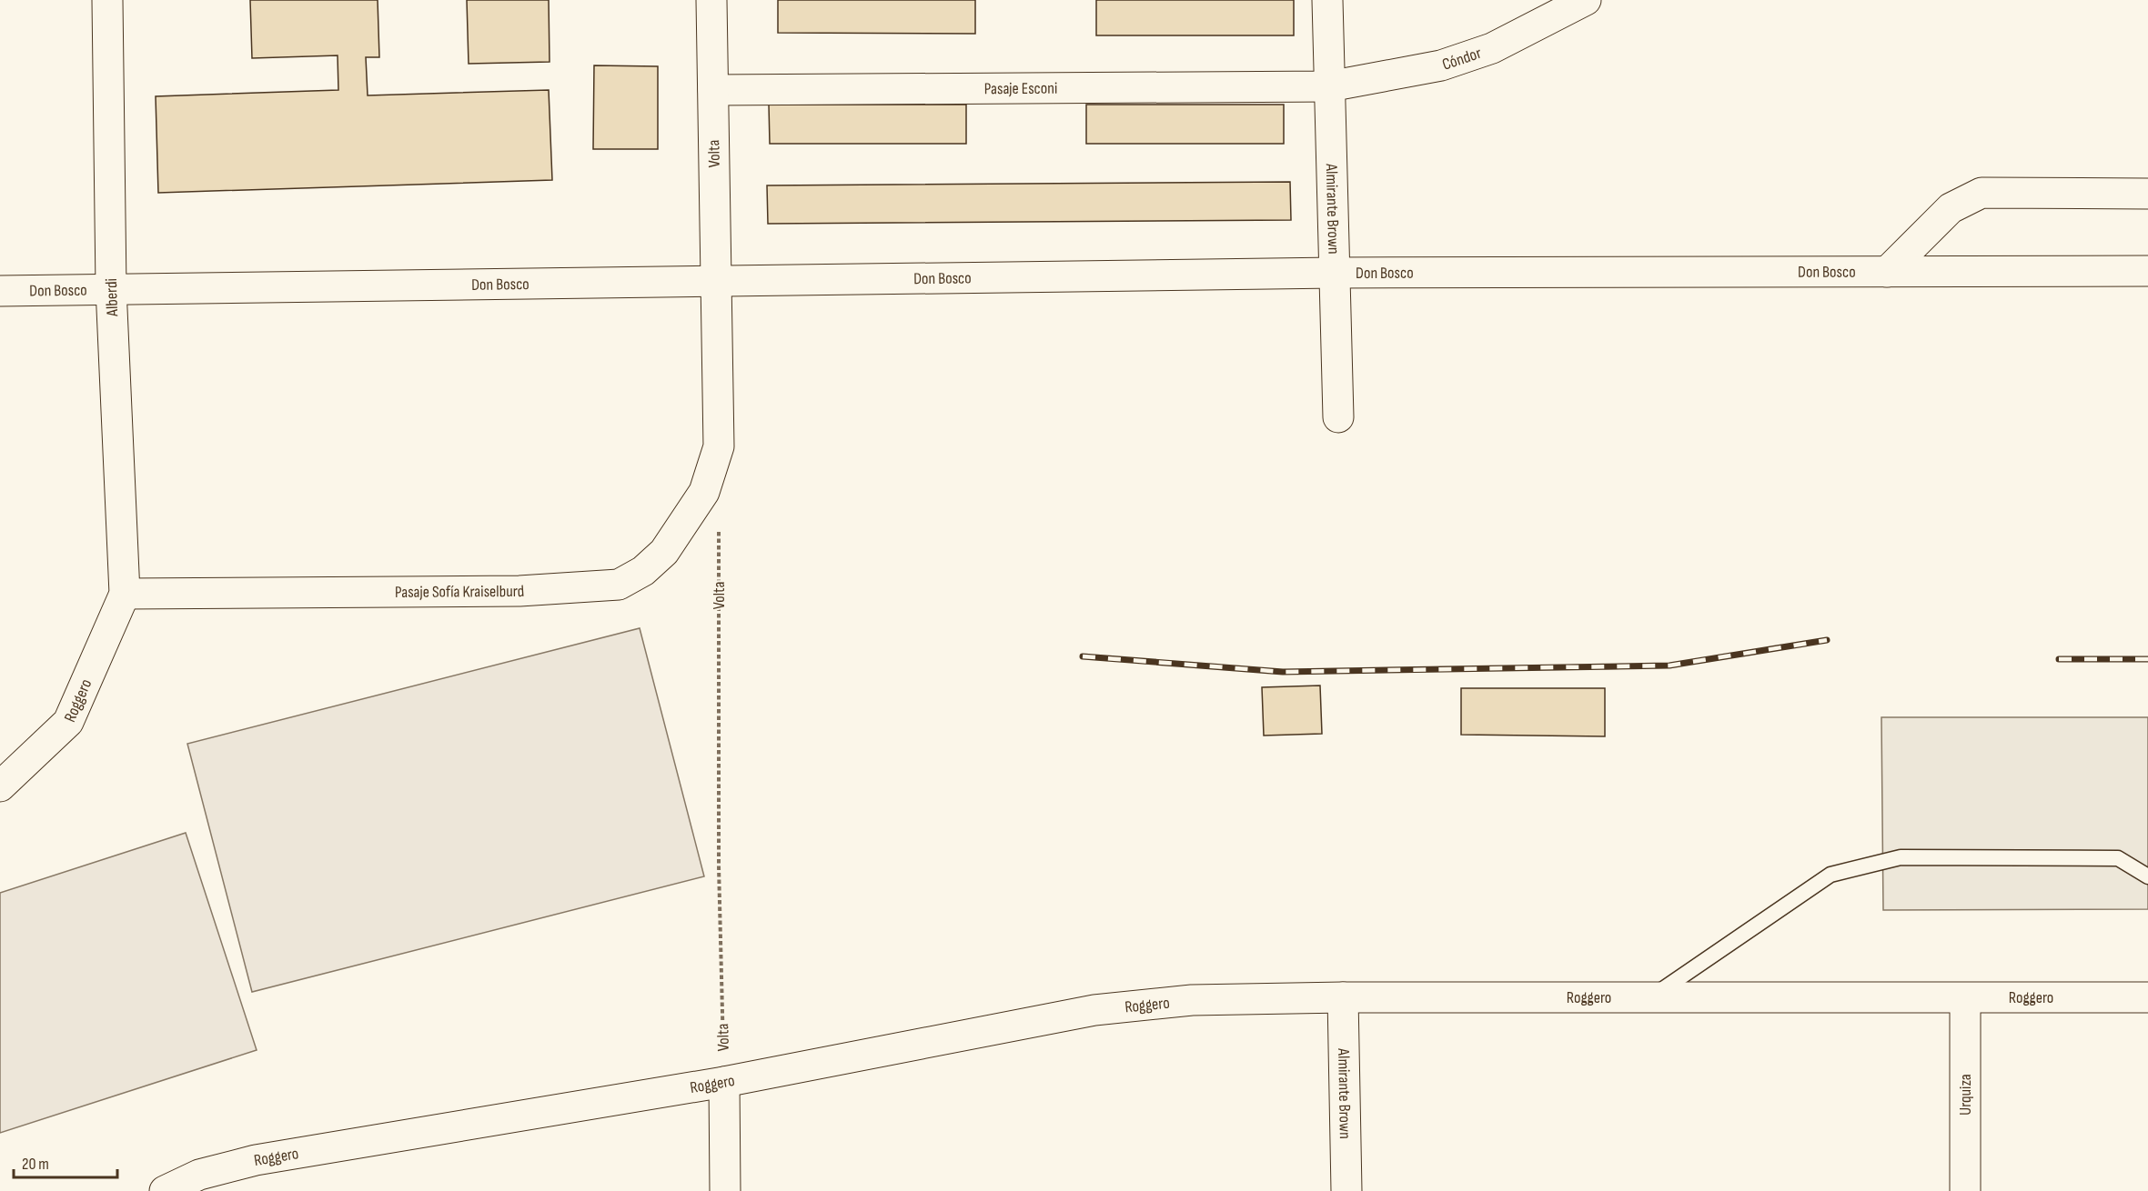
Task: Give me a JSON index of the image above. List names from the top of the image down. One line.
{"streets":{"street":["Cóndor","Pasaje Esconi","Volta","Almirante Brown","Don Bosco","Alberdi","Pasaje Sofía Kraiselburd","Roggero","Urquiza"]},"crossings":[["Cóndor","Pasaje Esconi"],["Cóndor","Almirante Brown"],["Pasaje Esconi","Volta"],["Pasaje Esconi","Almirante Brown"],["Volta","Don Bosco"],["Volta","Pasaje Sofía Kraiselburd"],["Volta","Roggero"],["Almirante Brown","Don Bosco"],["Almirante Brown","Roggero"],["Don Bosco","Alberdi"],["Alberdi","Pasaje Sofía Kraiselburd"],["Alberdi","Roggero"],["Pasaje Sofía Kraiselburd","Roggero"],["Roggero","Urquiza"]],"scale_bar":"20 m"}
